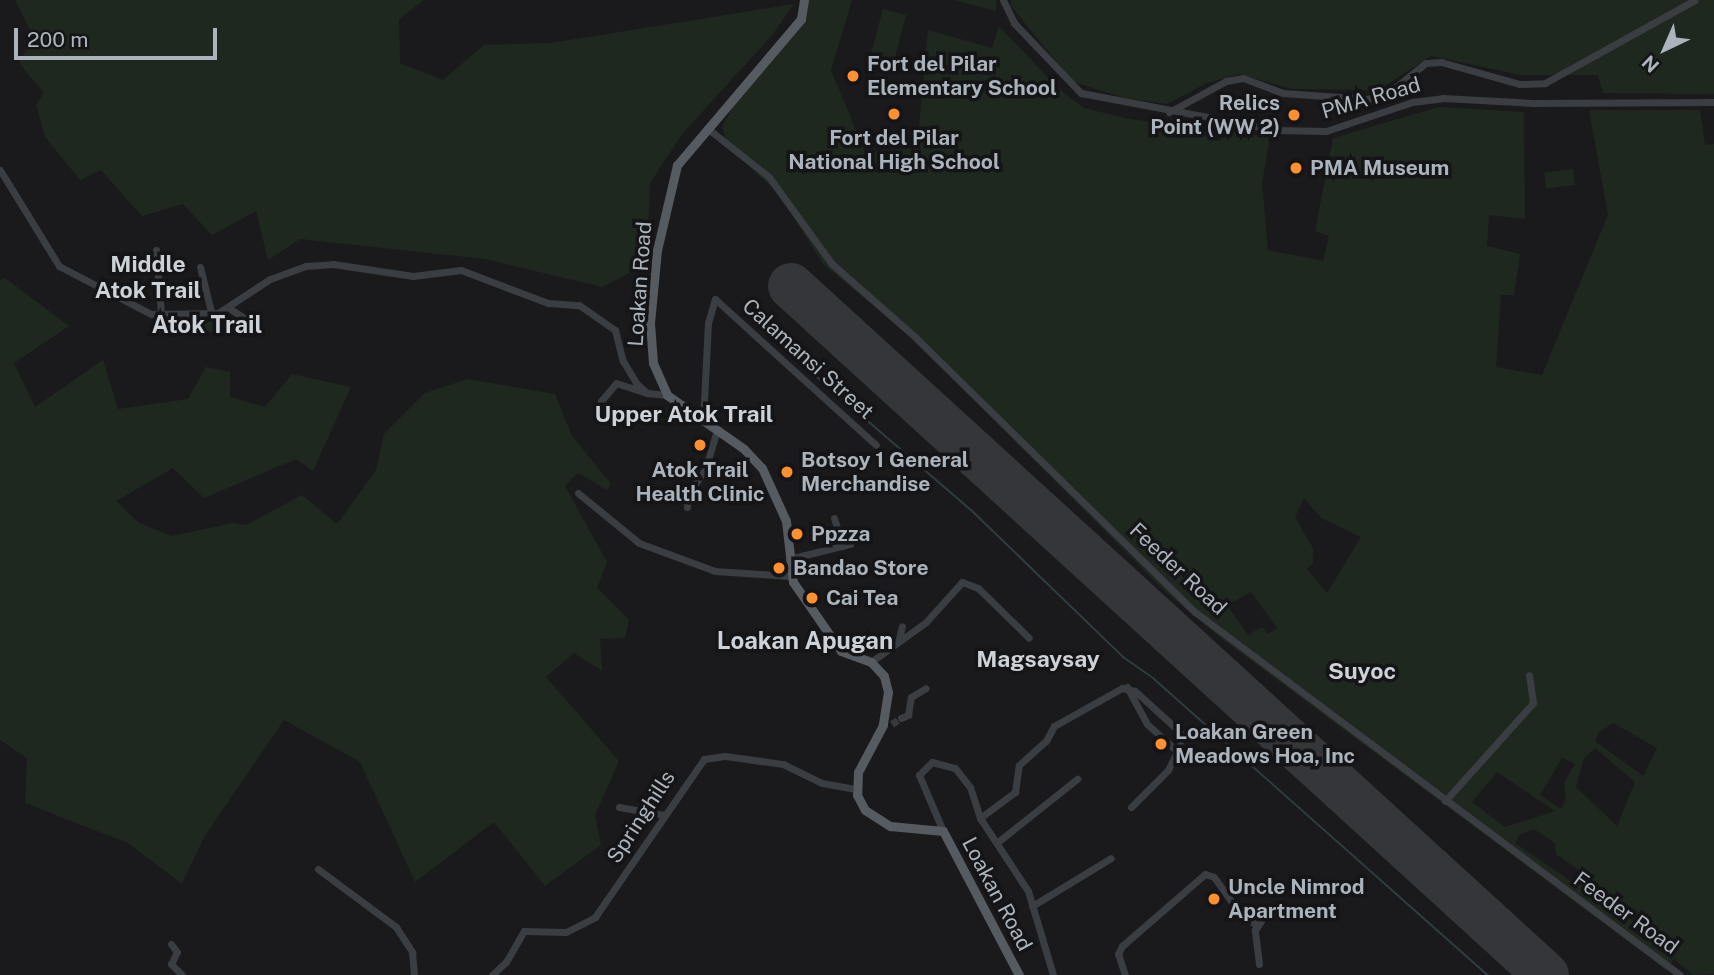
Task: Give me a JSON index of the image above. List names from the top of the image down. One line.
{"streets":{"main road":["Loakan Road"],"street":["PMA Road","Calamansi Street","Feeder Road","Springhills"]},"crossings":[["Loakan Road","Feeder Road"],["Loakan Road","Springhills"]],"districts":["Middle Atok Trail","Atok Trail","Upper Atok Trail","Loakan Apugan","Magsaysay","Suyoc"],"places":["Fort del Pilar Elementary School","Fort del Pilar National High School","Relics Point (WW 2)","PMA Museum","Atok Trail Health Clinic","Botsoy 1 General Merchandise","Ppzza","Bandao Store","Cai Tea","Loakan Green Meadows Hoa, Inc","Uncle Nimrod Apartment"],"scale_bar":"200 m","north":"bottom left"}
